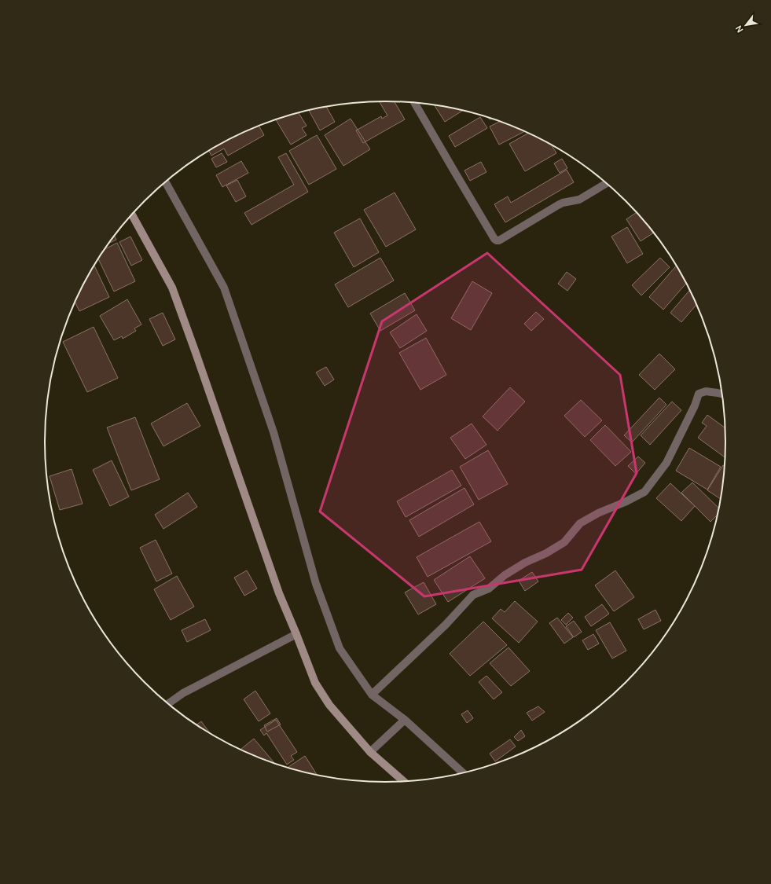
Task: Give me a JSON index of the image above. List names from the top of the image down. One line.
{"north":"bottom left"}
